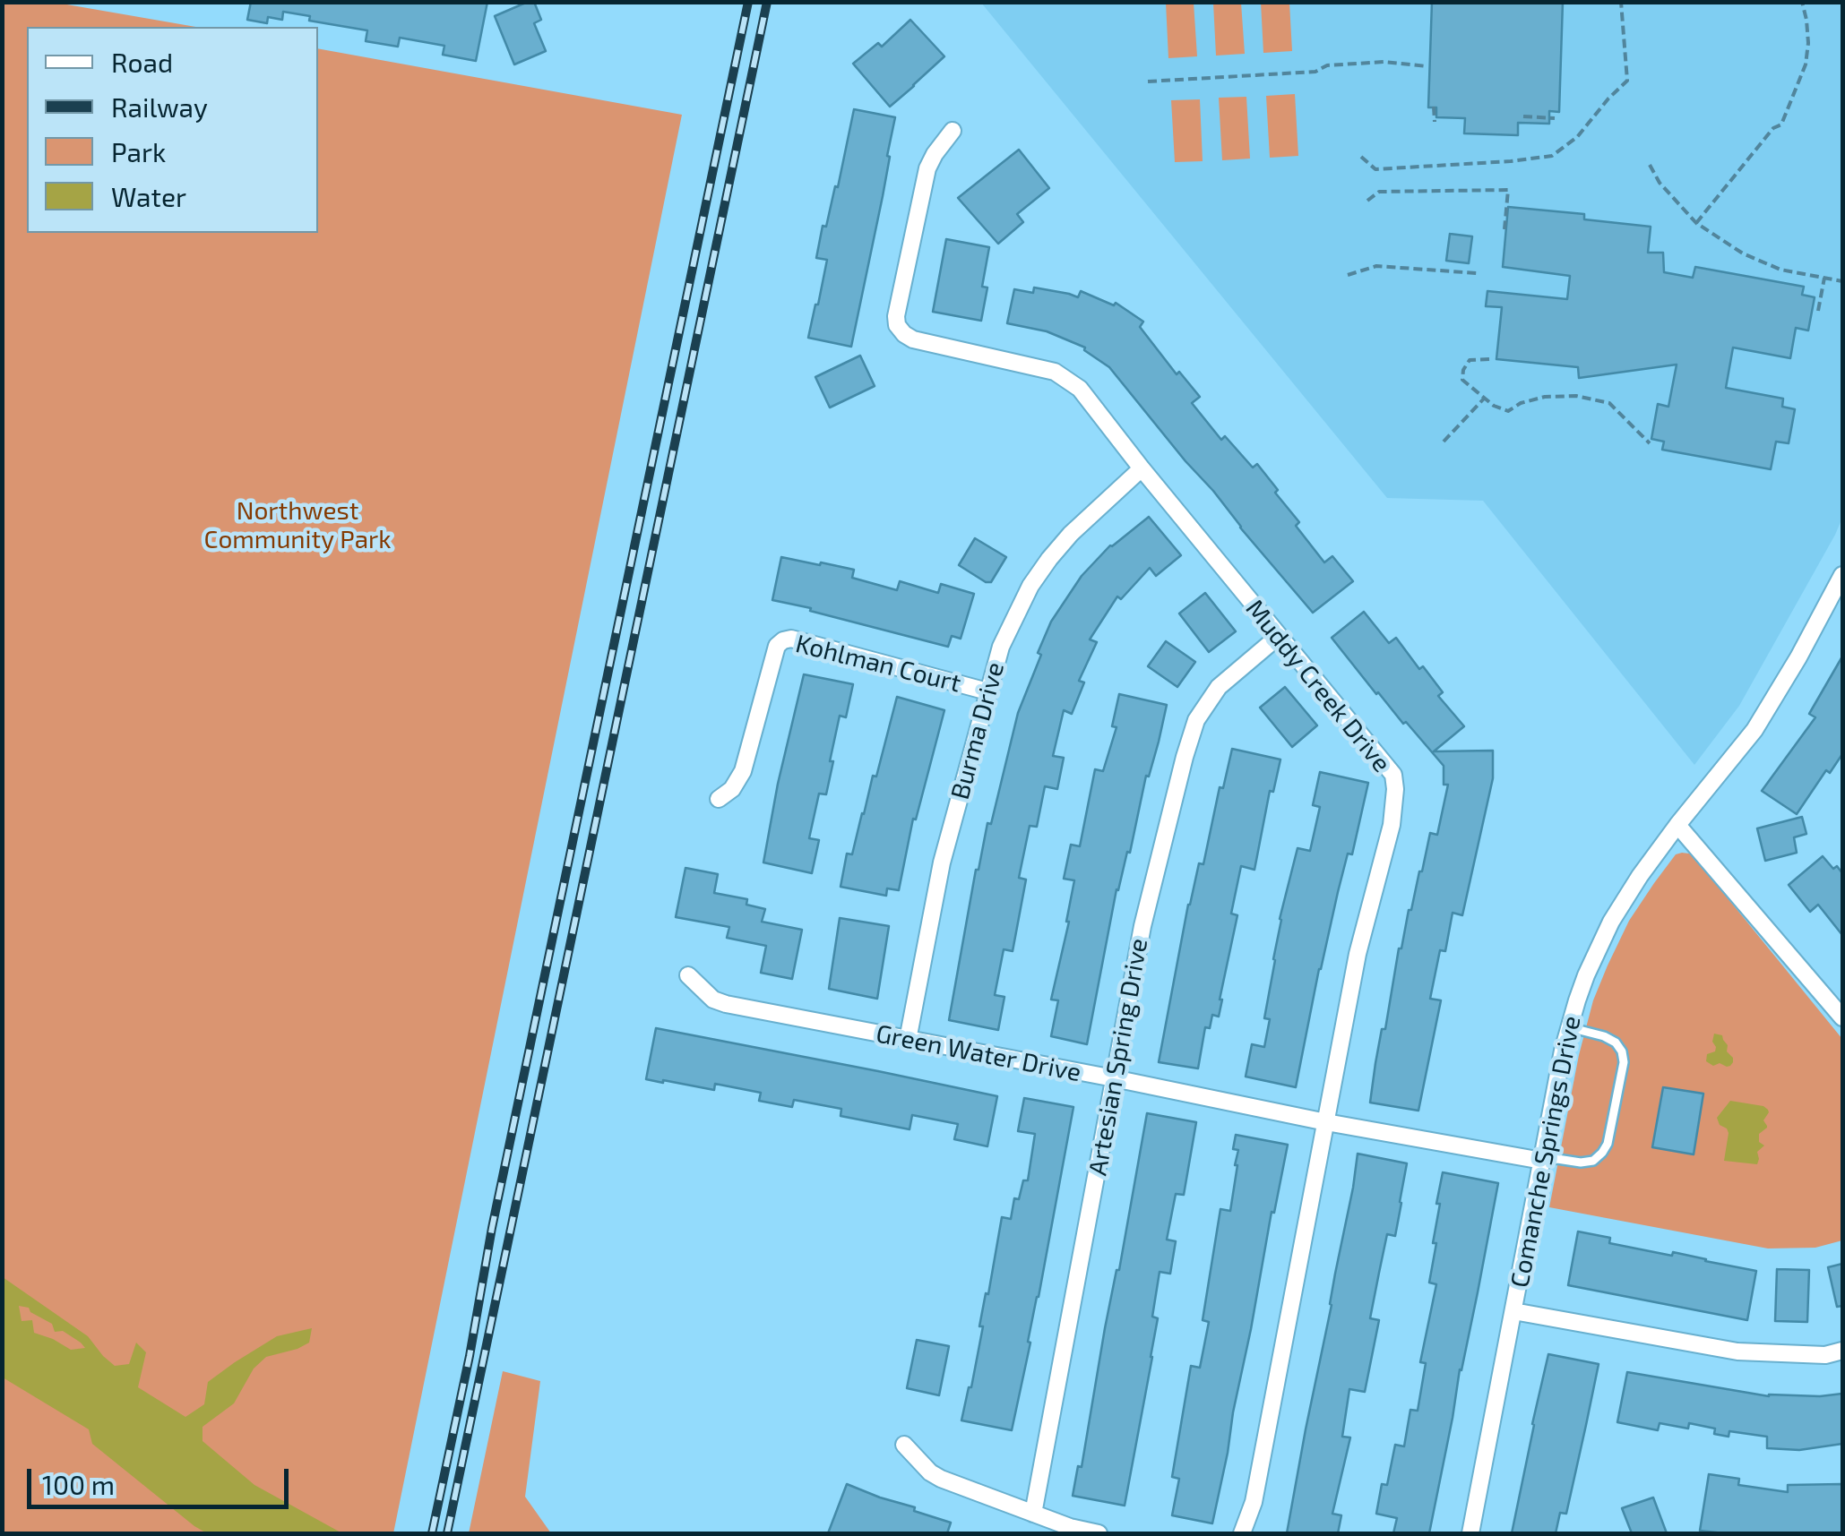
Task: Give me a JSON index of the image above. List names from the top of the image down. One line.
{"streets":{"street":["Kohlman Court","Muddy Creek Drive","Burma Drive","Green Water Drive","Artesian Spring Drive","Comanche Springs Drive"]},"crossings":[["Kohlman Court","Burma Drive"],["Muddy Creek Drive","Burma Drive"],["Muddy Creek Drive","Green Water Drive"],["Muddy Creek Drive","Artesian Spring Drive"],["Burma Drive","Green Water Drive"],["Green Water Drive","Artesian Spring Drive"],["Green Water Drive","Comanche Springs Drive"]],"parks":["Northwest Community Park"],"legend":["Road","Railway","Park","Water"],"scale_bar":"100 m"}
